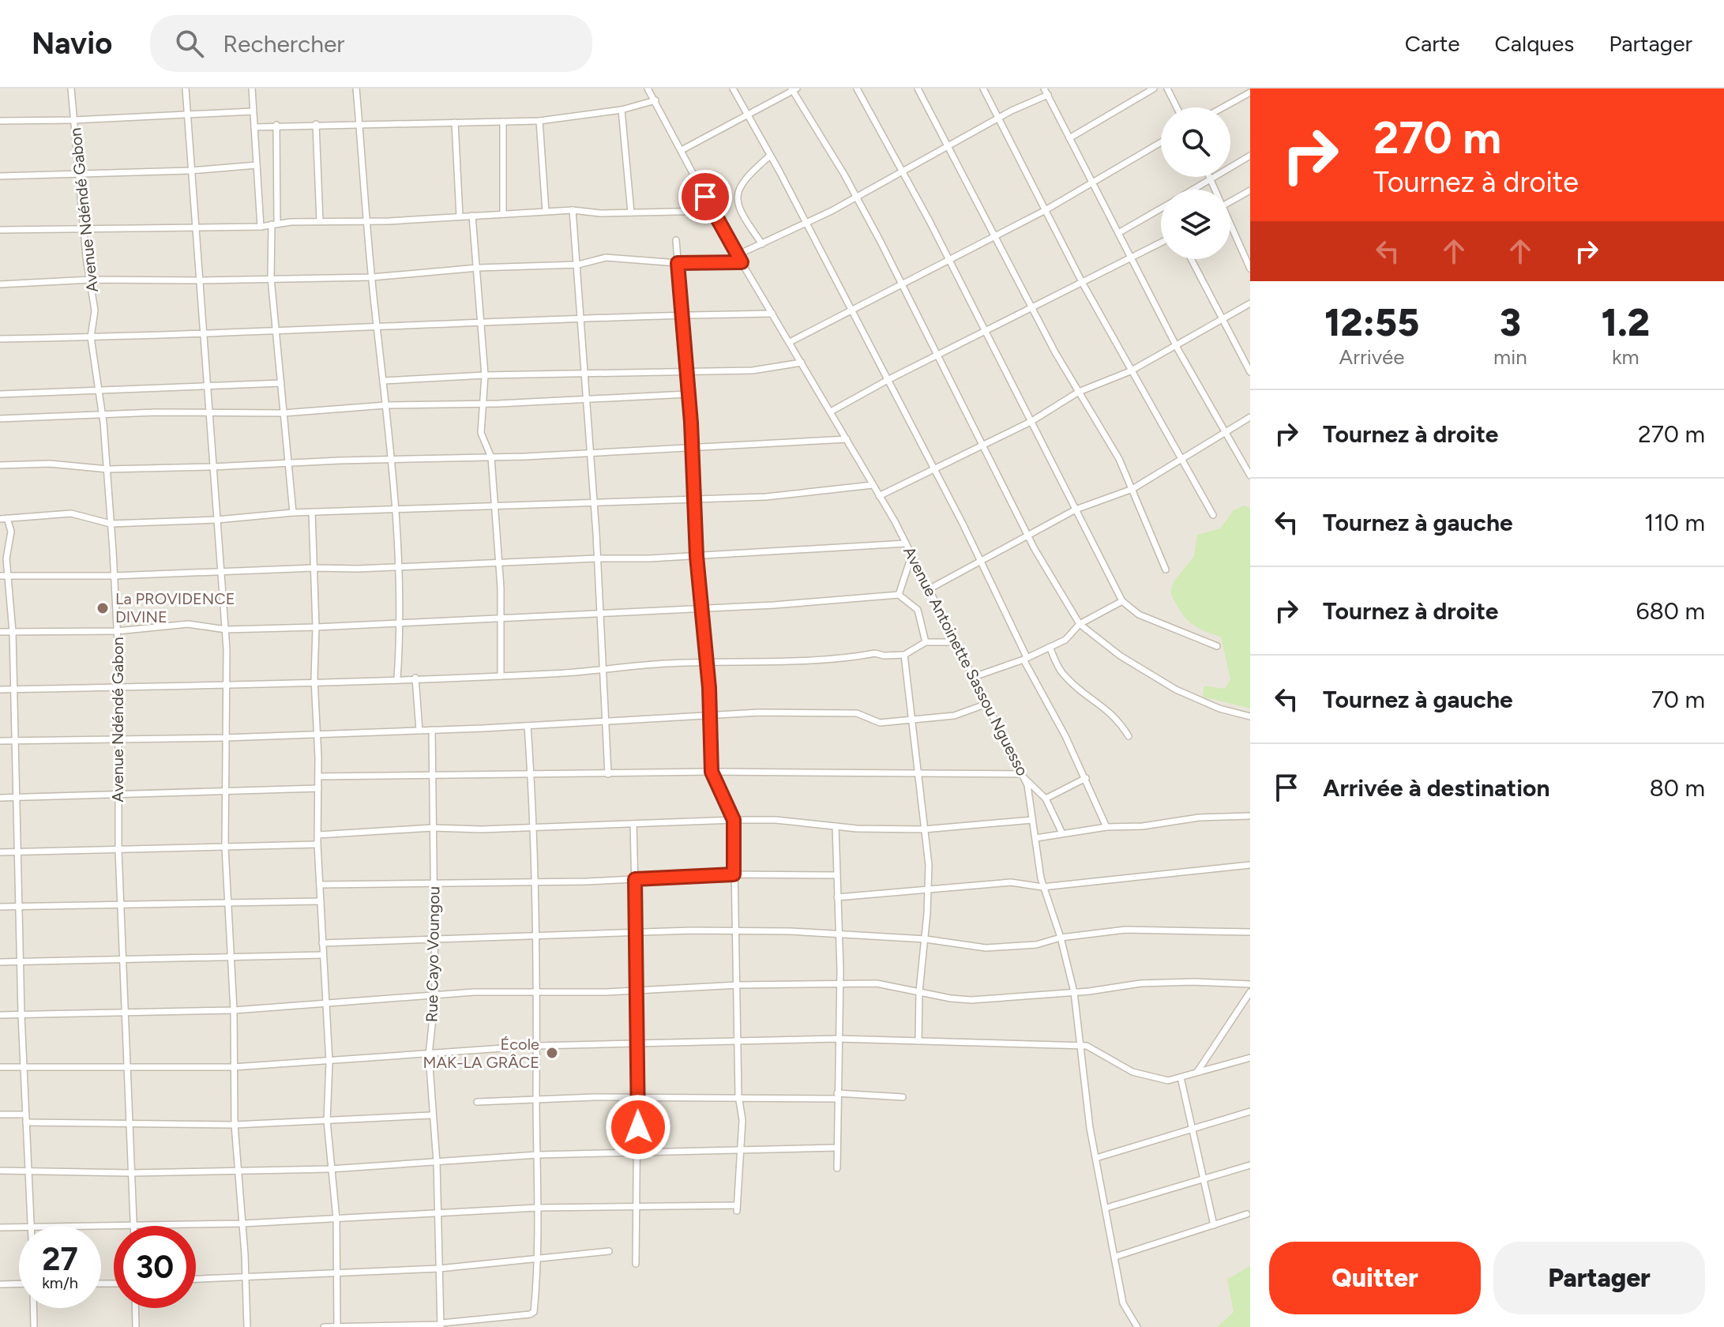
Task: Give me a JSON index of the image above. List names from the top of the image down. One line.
{"streets":{"street":["Avenue Ndéndé Gabon","Avenue Antoinette Sassou Nguesso","Rue Cayo Voungou"]},"places":["La PROVIDENCE DIVINE","École MAK-LA GRÂCE"],"page":{"header":"Navio","search":"Rechercher","nav":["Carte","Calques","Partager"],"turn":["270 m","Tournez à droite"],"eta":["12:55","Arrivée","3","min","1.2","km"],"list":[{"name":"Tournez à droite","value":"270 m"},{"name":"Tournez à gauche","value":"110 m"},{"name":"Tournez à droite","value":"680 m"},{"name":"Tournez à gauche","value":"70 m"},{"name":"Arrivée à destination","value":"80 m"}],"speed":"27 km/h","limit":"30","buttons":["Quitter","Partager"]}}
